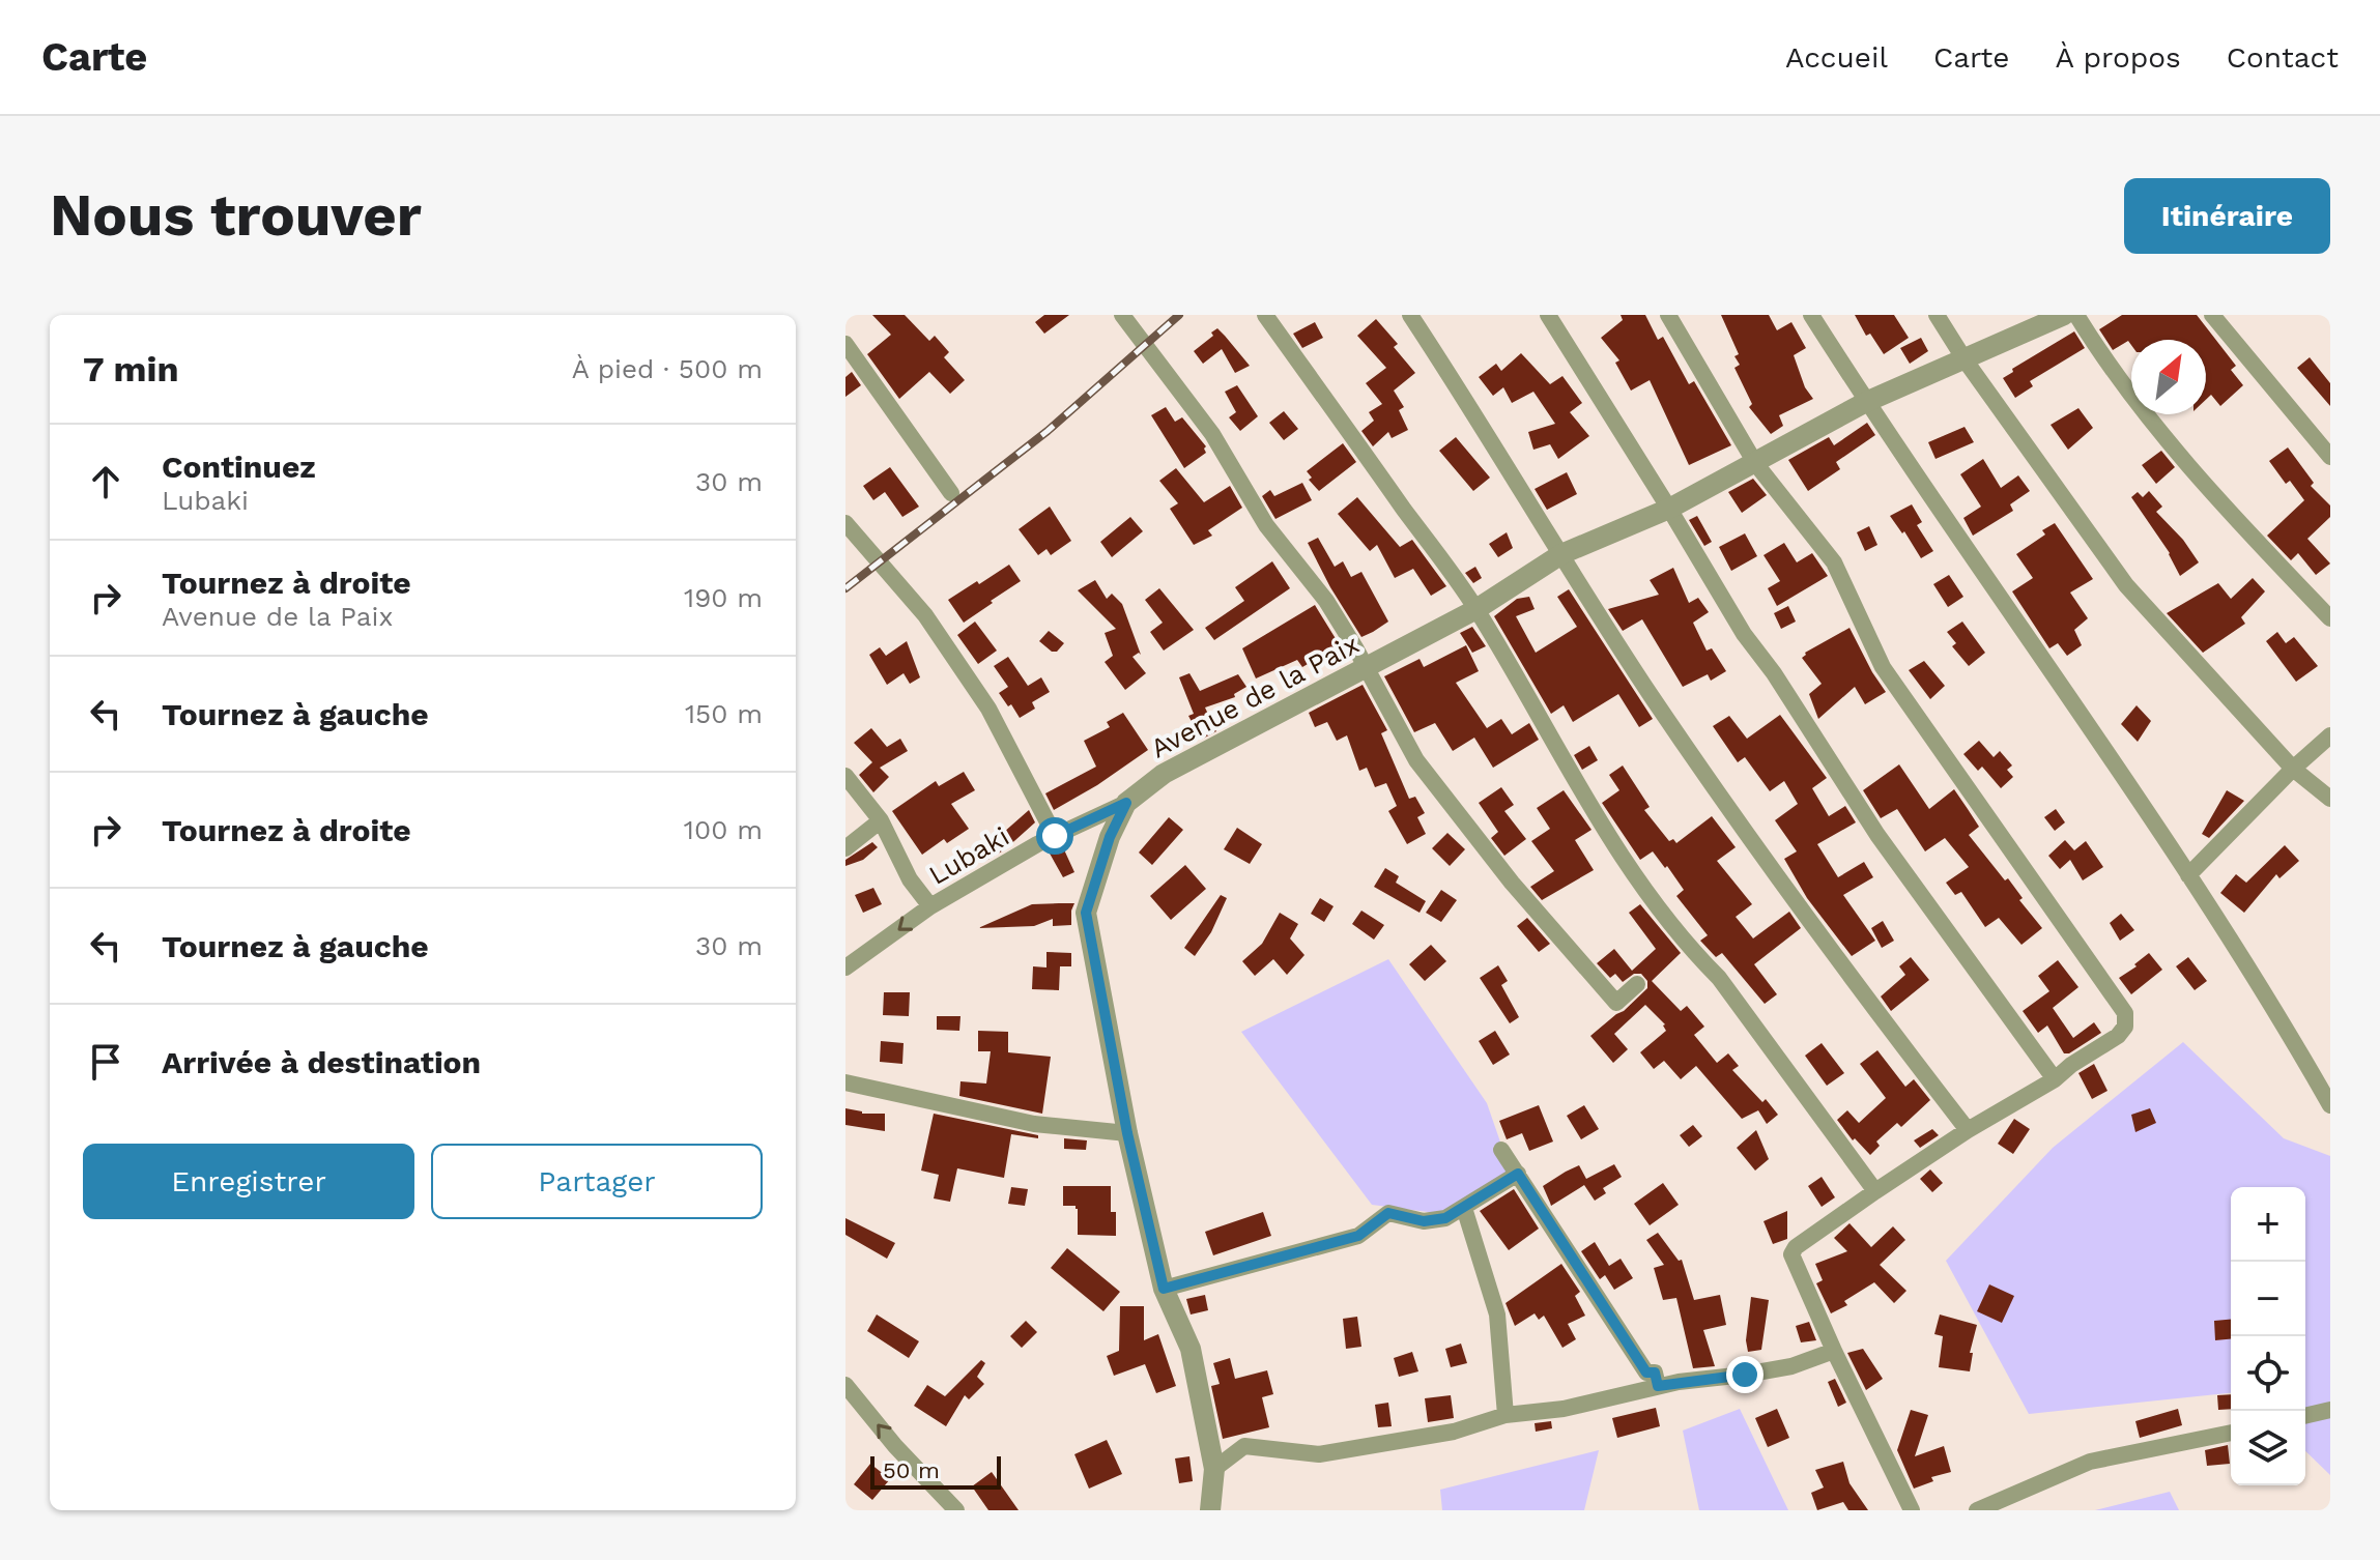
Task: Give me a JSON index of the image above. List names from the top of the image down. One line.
{"streets":{"street":["Avenue de la Paix","Lubaki"]},"crossings":[["Avenue de la Paix","Lubaki"]],"scale_bar":"50 m","north":"top right","page":{"header":"Carte","nav":["Accueil","Carte","À propos","Contact"],"buttons":["Itinéraire",["Enregistrer","Partager"]],"title":"Nous trouver","heading":["7 min","À pied · 500 m"],"list":[["Continuez","Lubaki","30 m"],["Tournez à droite","Avenue de la Paix","190 m"],["Tournez à gauche","150 m"],["Tournez à droite","100 m"],["Tournez à gauche","30 m"],"Arrivée à destination"],"map_buttons":["+","−"],"scale":"50 m"}}
